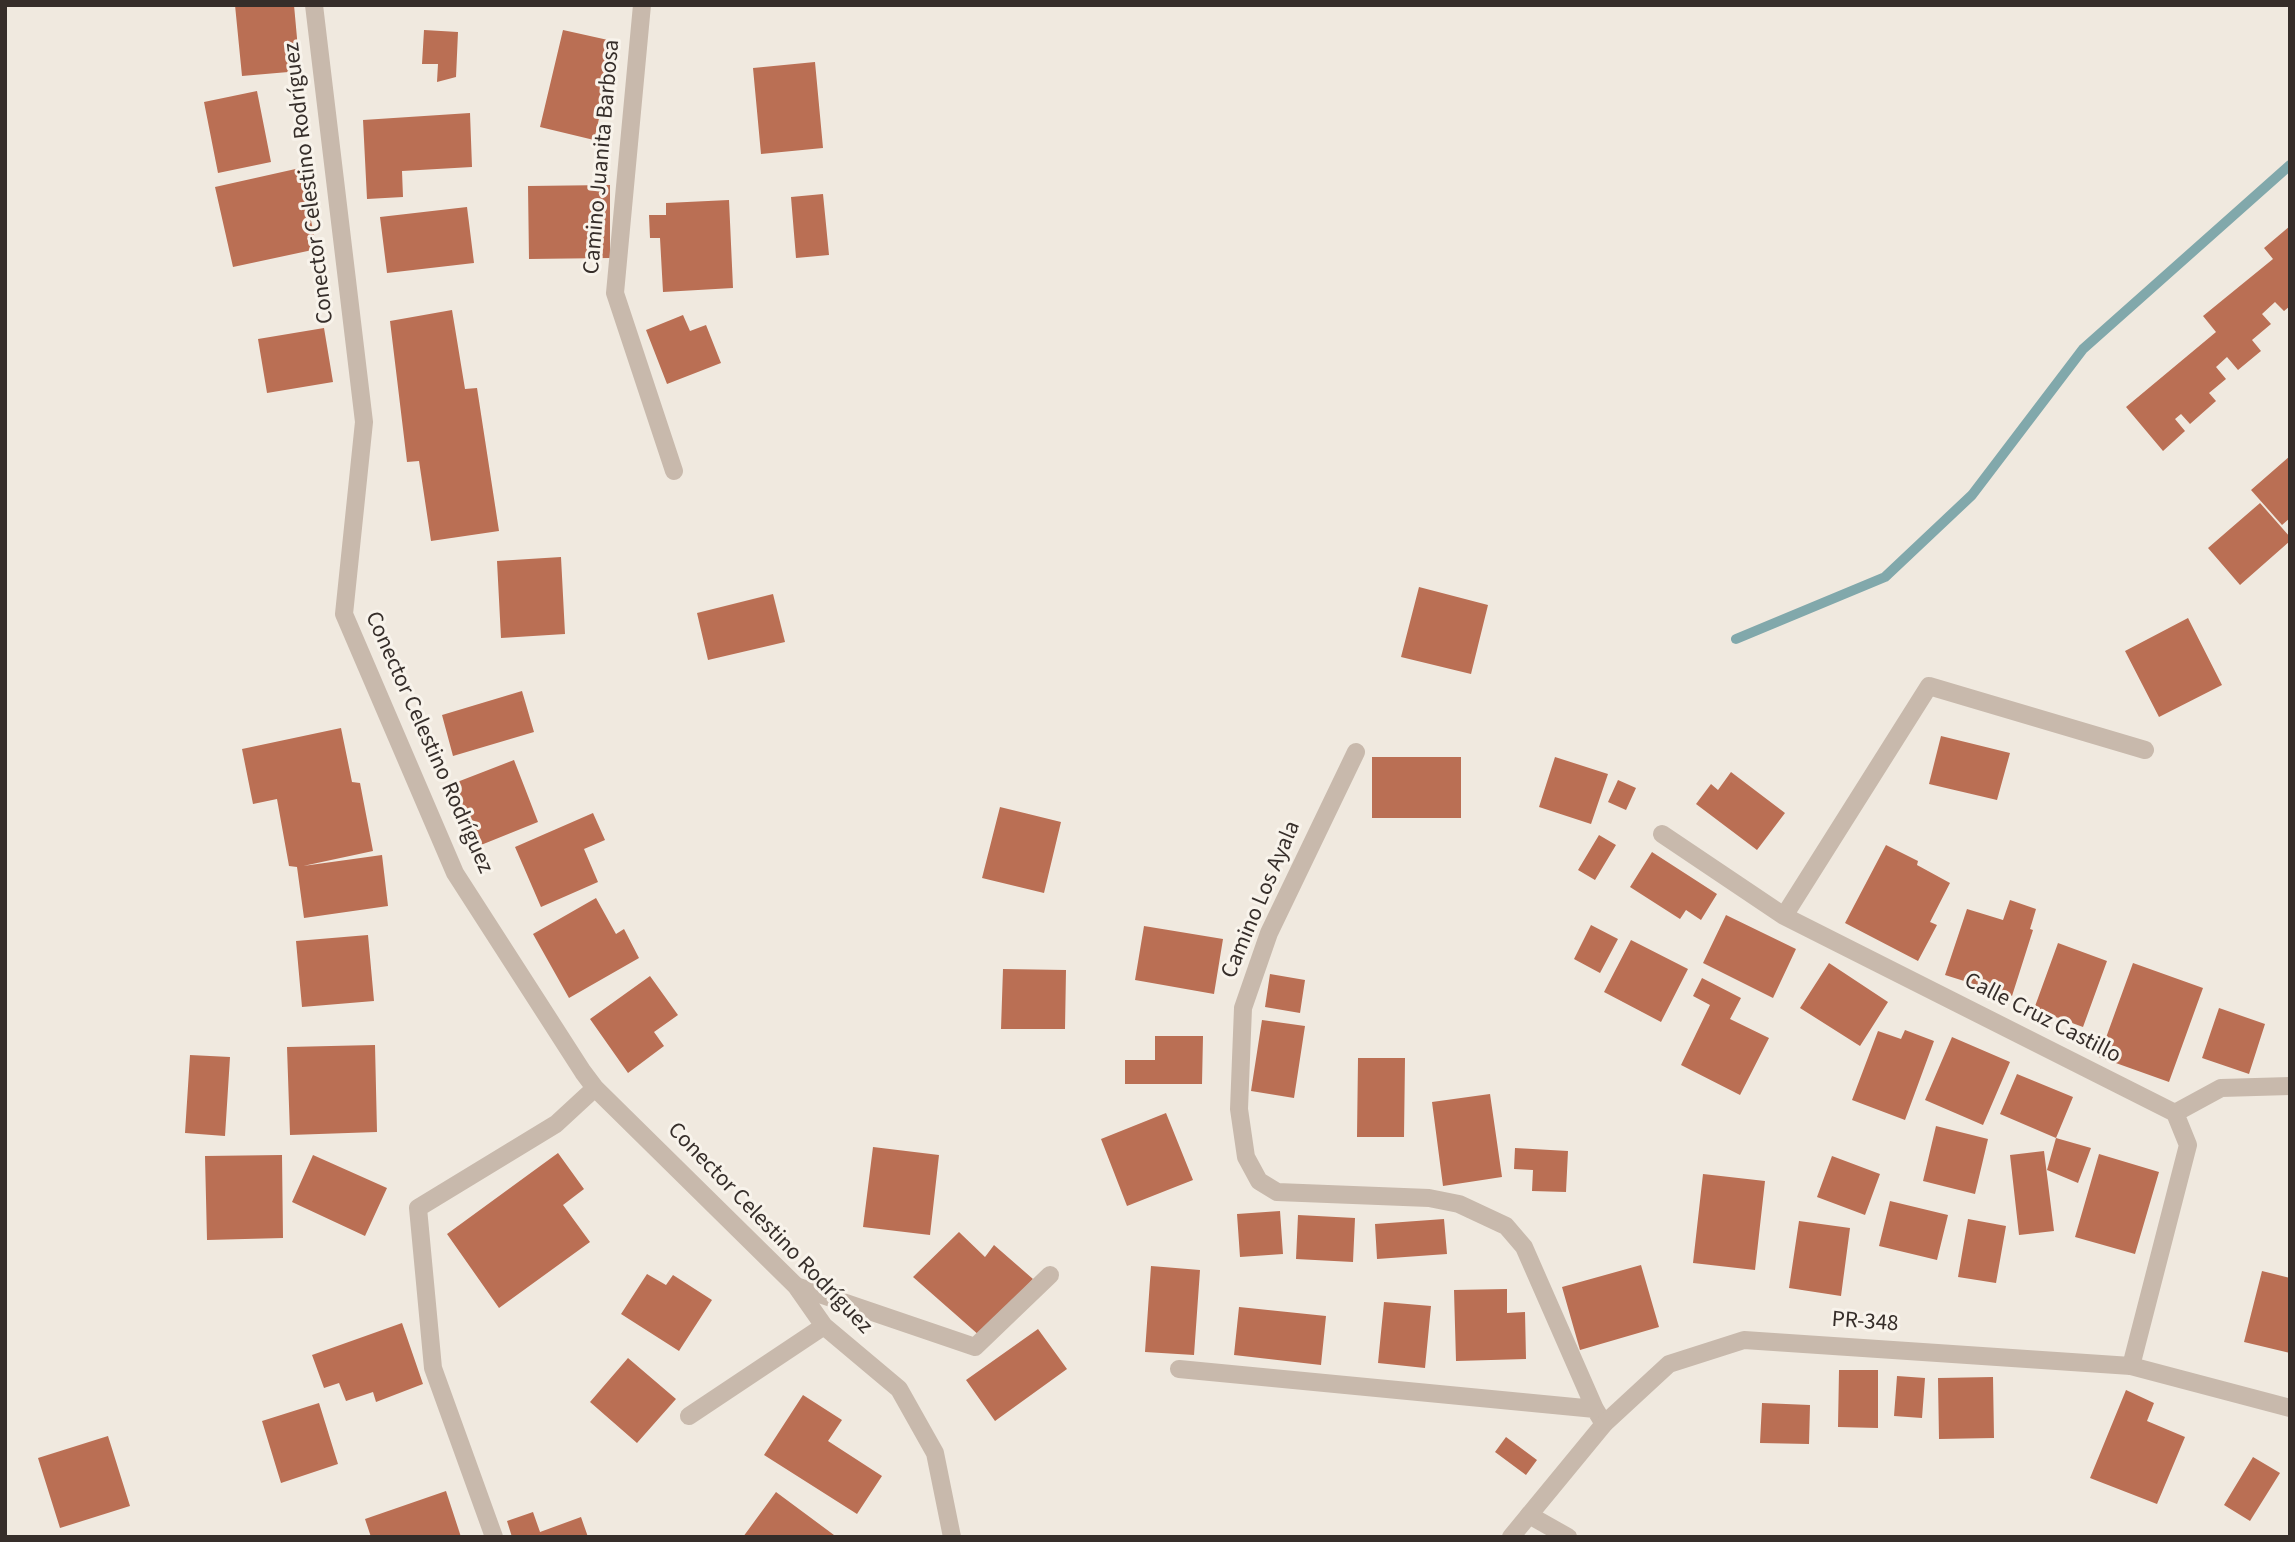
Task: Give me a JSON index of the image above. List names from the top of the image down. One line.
{"streets":{"street":["Camino Juanita Barbosa","Conector Celestino Rodríguez","Camino Los Ayala","Calle Cruz Castillo","PR-348"]},"crossings":[["Camino Los Ayala","PR-348"]]}
